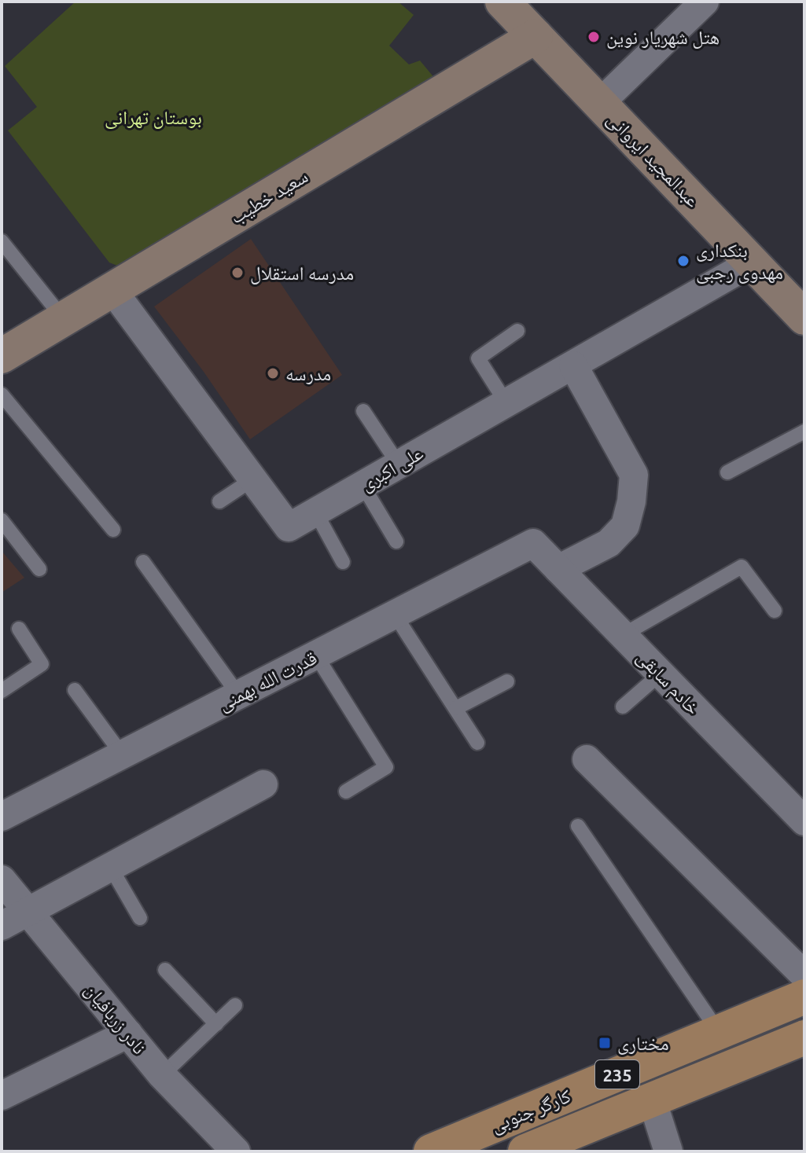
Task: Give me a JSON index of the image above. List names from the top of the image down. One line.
{"streets":{"main road":["235","کارگر جنوبی"],"street":["عبدالمجید ایروانی","سعید خطیب","علی اکبری","قدرت الله بهمنی","خادم سابقی","نادر زربافیان"]},"crossings":[["عبدالمجید ایروانی","سعید خطیب"],["عبدالمجید ایروانی","علی اکبری"],["سعید خطیب","علی اکبری"],["قدرت الله بهمنی","خادم سابقی"]],"parks":["بوستان تهرانی"],"places":{"other":["هتل شهریار نوین","بنکداری مهدوی رجبی","مدرسه استقلال","مدرسه"],"transit":["مختاری"]}}
